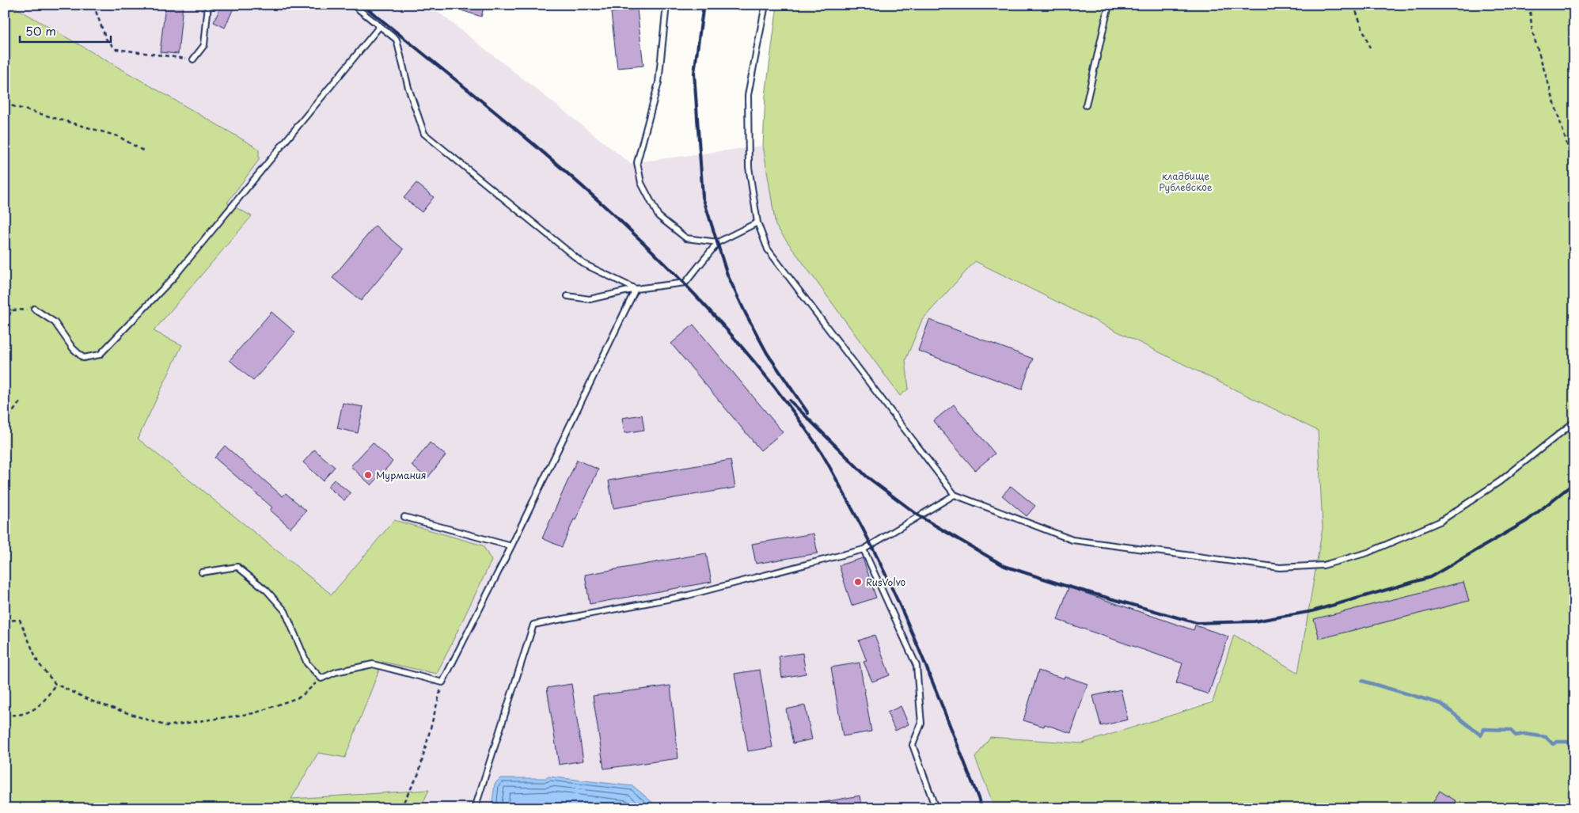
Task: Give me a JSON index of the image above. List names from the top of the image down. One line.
{"parks":["кладбище Рублевское"],"places":["Мурмания","RusVolvo"],"scale_bar":"50 m"}
